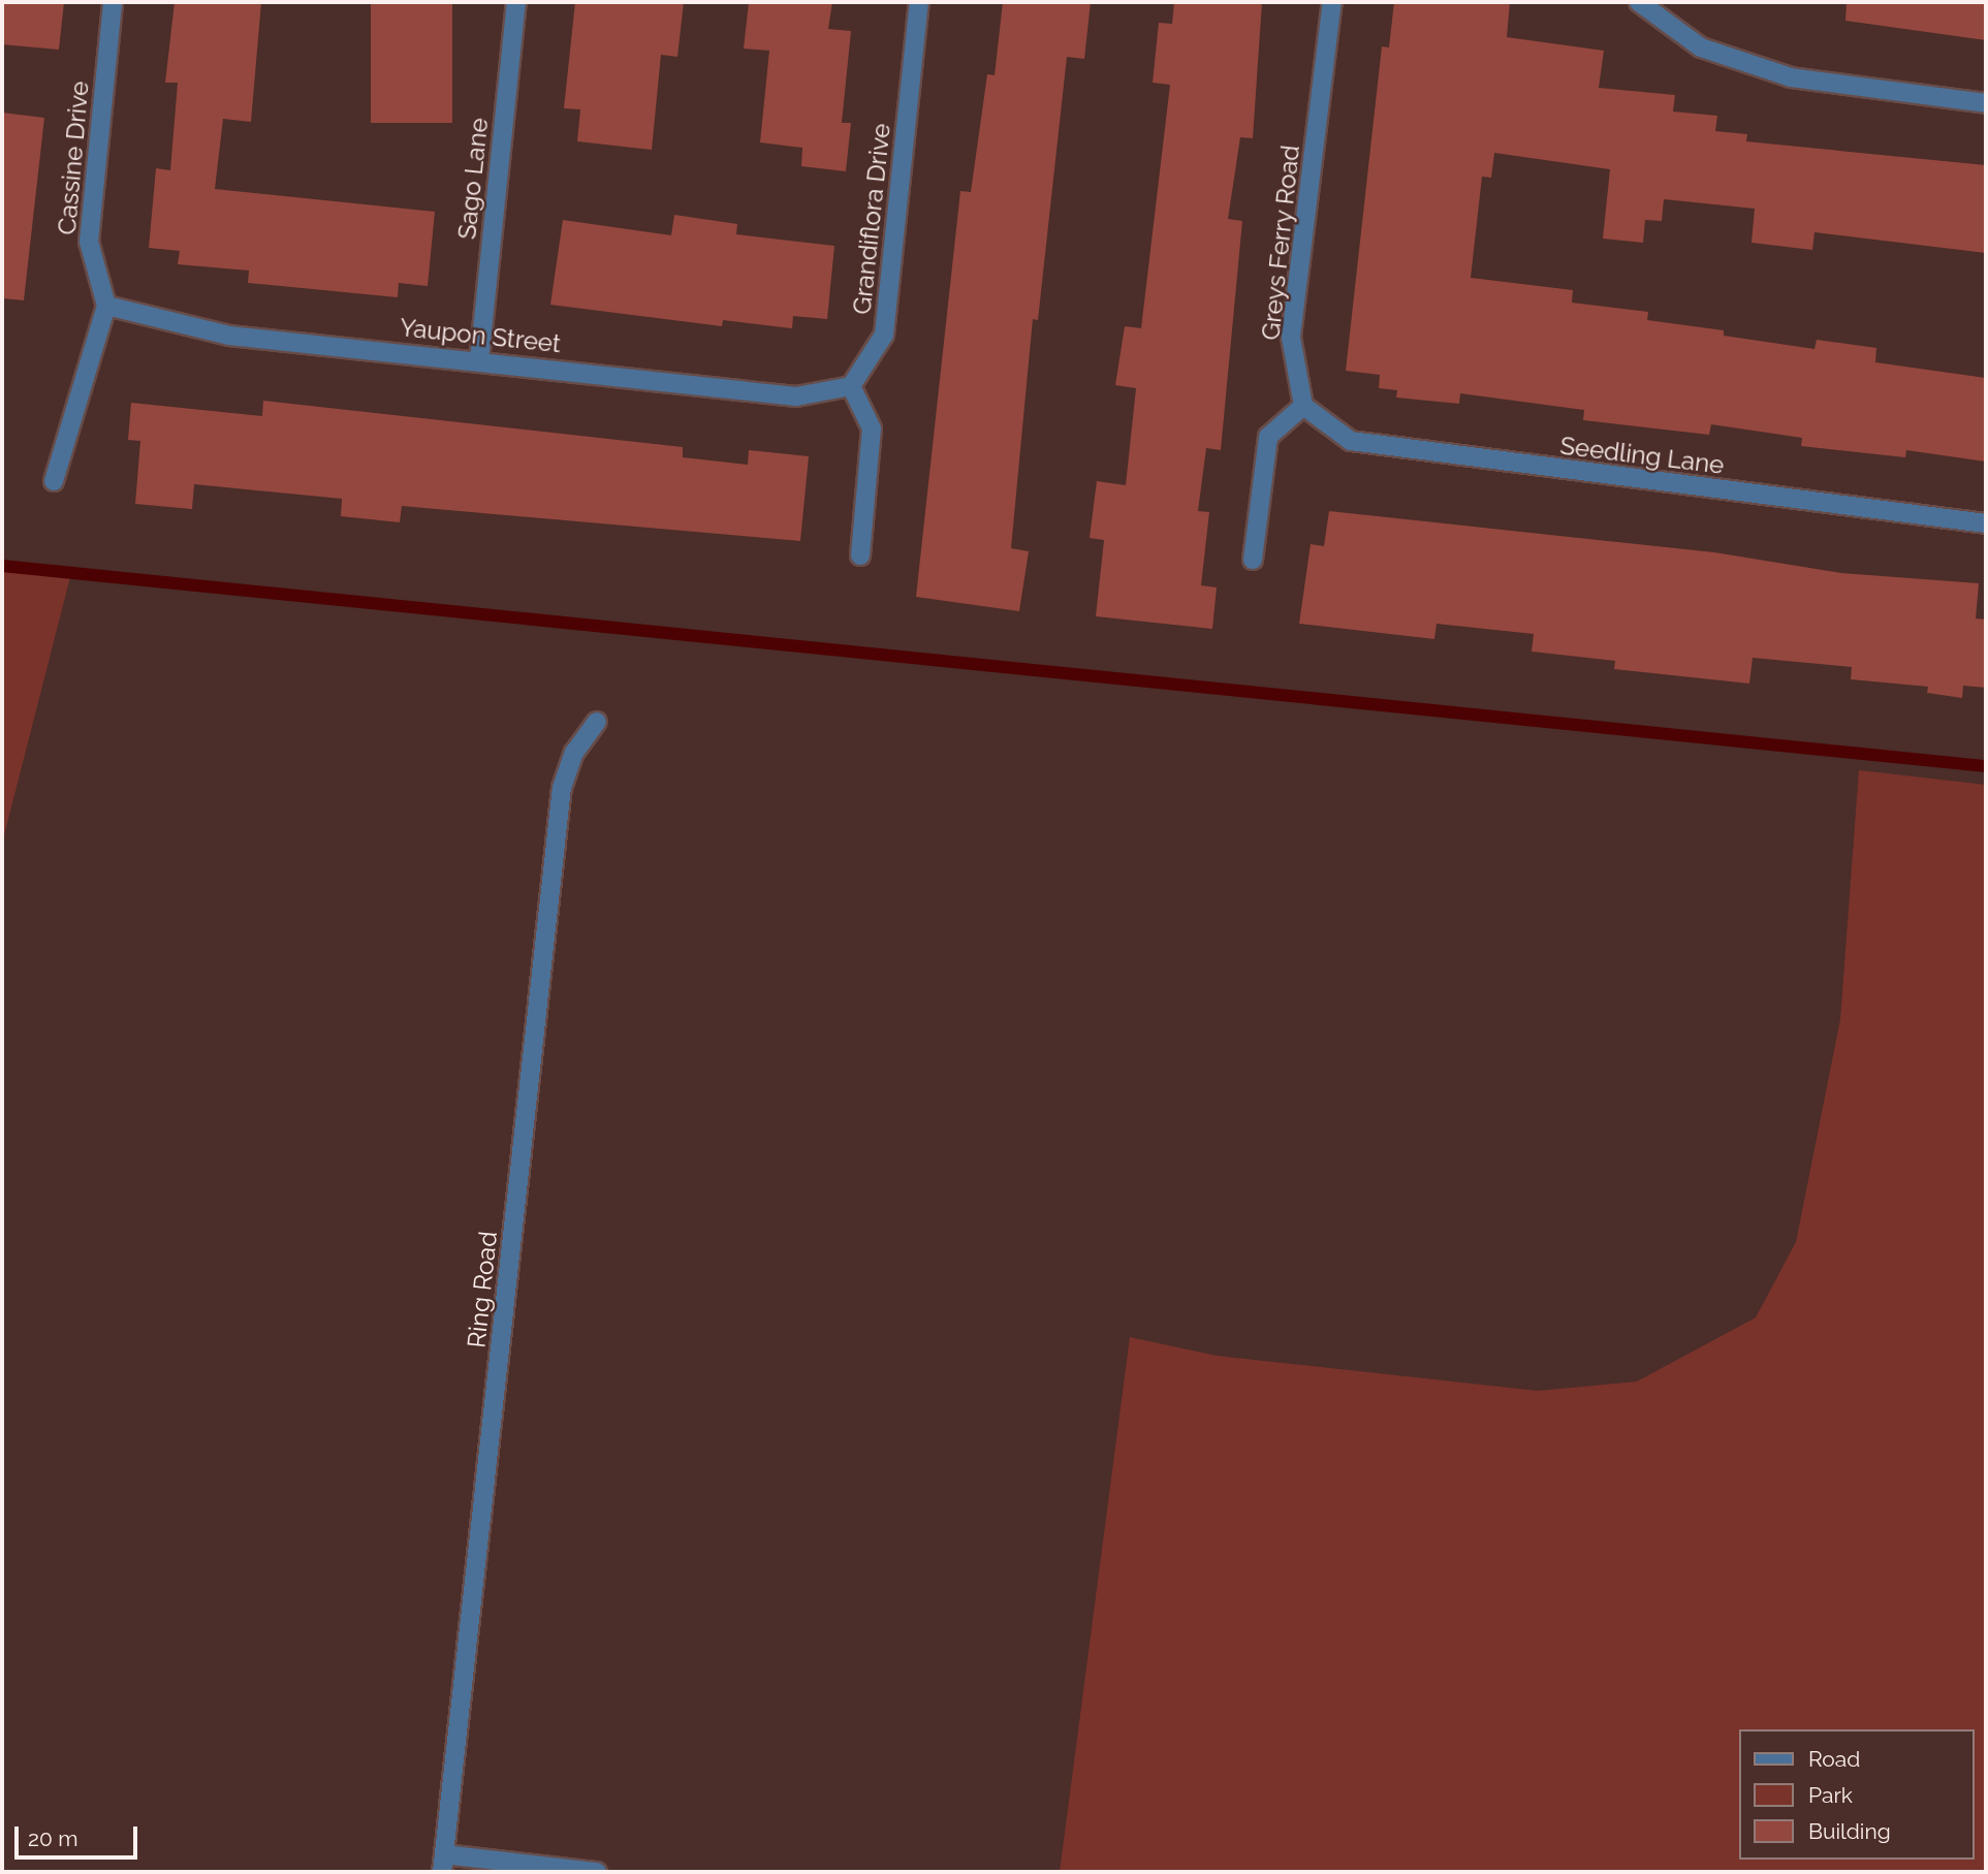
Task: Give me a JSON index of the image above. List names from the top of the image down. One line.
{"streets":{"street":["Cassine Drive","Sago Lane","Grandiflora Drive","Greys Ferry Road","Yaupon Street","Seedling Lane","Ring Road"]},"crossings":[["Cassine Drive","Yaupon Street"],["Sago Lane","Yaupon Street"],["Grandiflora Drive","Yaupon Street"],["Greys Ferry Road","Seedling Lane"]],"legend":["Road","Park","Building"],"scale_bar":"20 m"}
